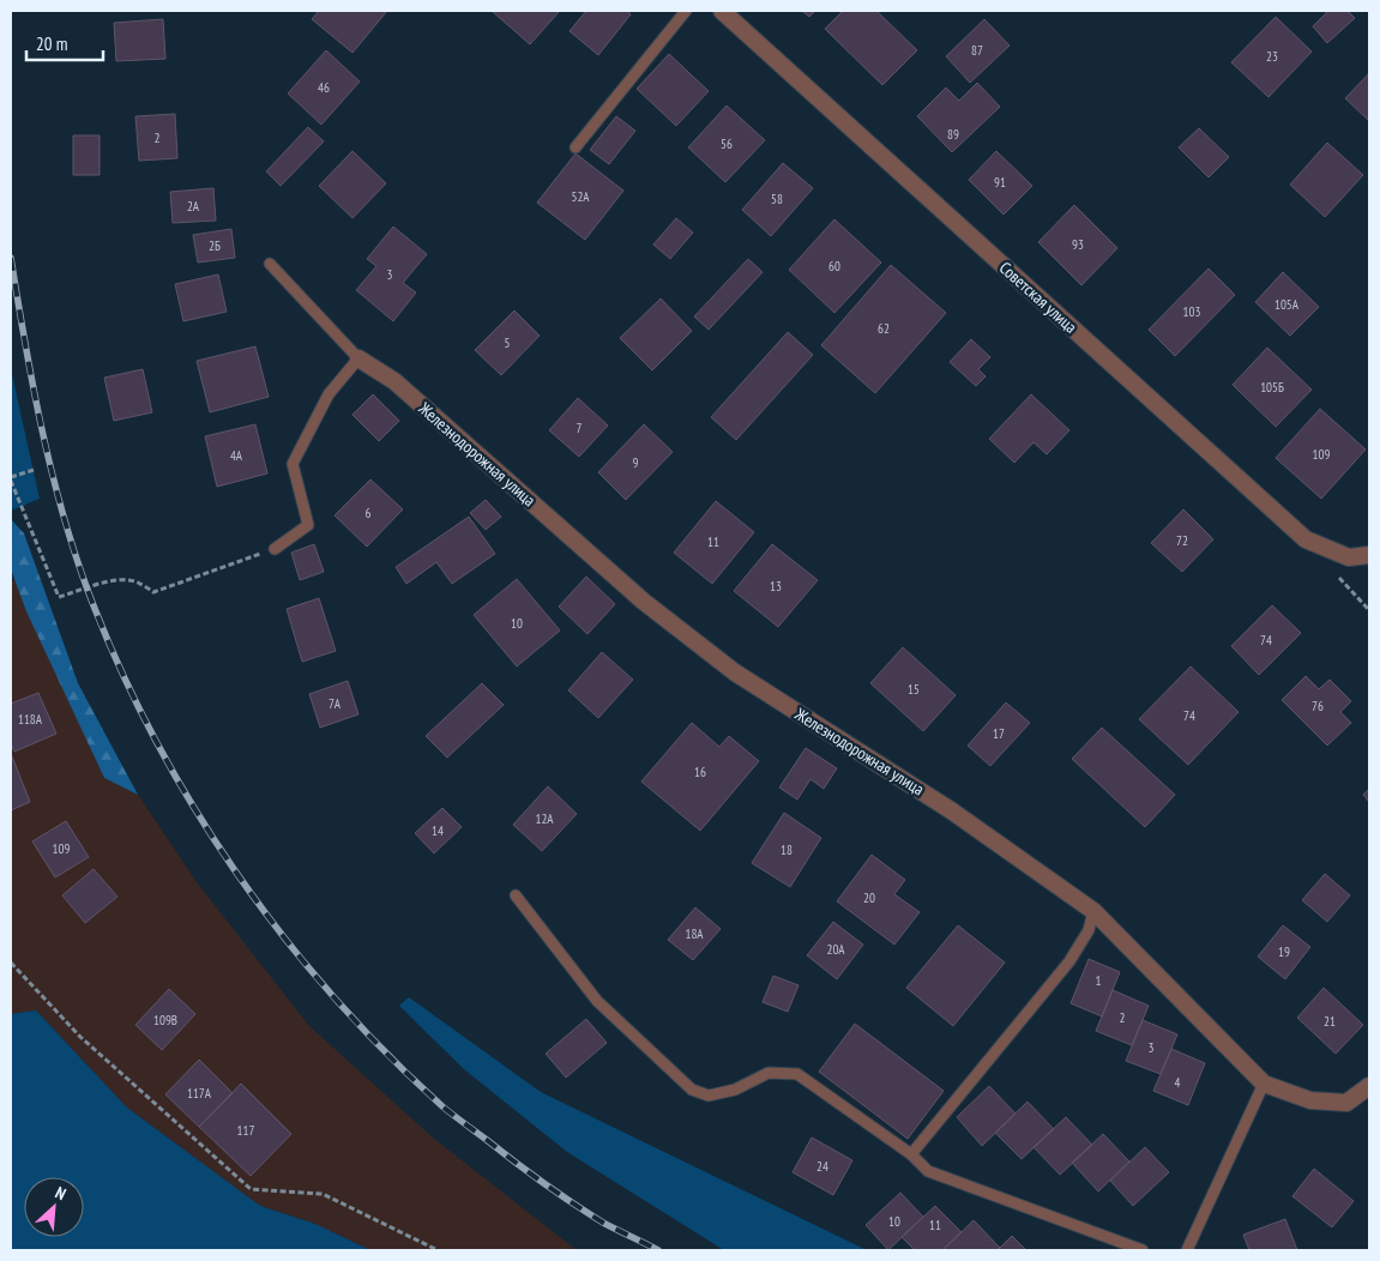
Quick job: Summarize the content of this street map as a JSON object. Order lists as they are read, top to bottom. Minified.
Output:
{"streets":{"street":["Советская улица","Железнодорожная улица"]},"house_numbers":["87","23","46","89","2","56","91","52А","58","2А","93","2Б","60","3","105А","103","62","5","105Б","7","109","4А","9","6","72","11","13","10","74","15","7А","76","74","118А","17","16","12А","14","109","18","20","18А","20А","19","1","2","109В","21","3","4","117А","117","24","10","11"],"scale_bar":"20 m","north":"top right"}
